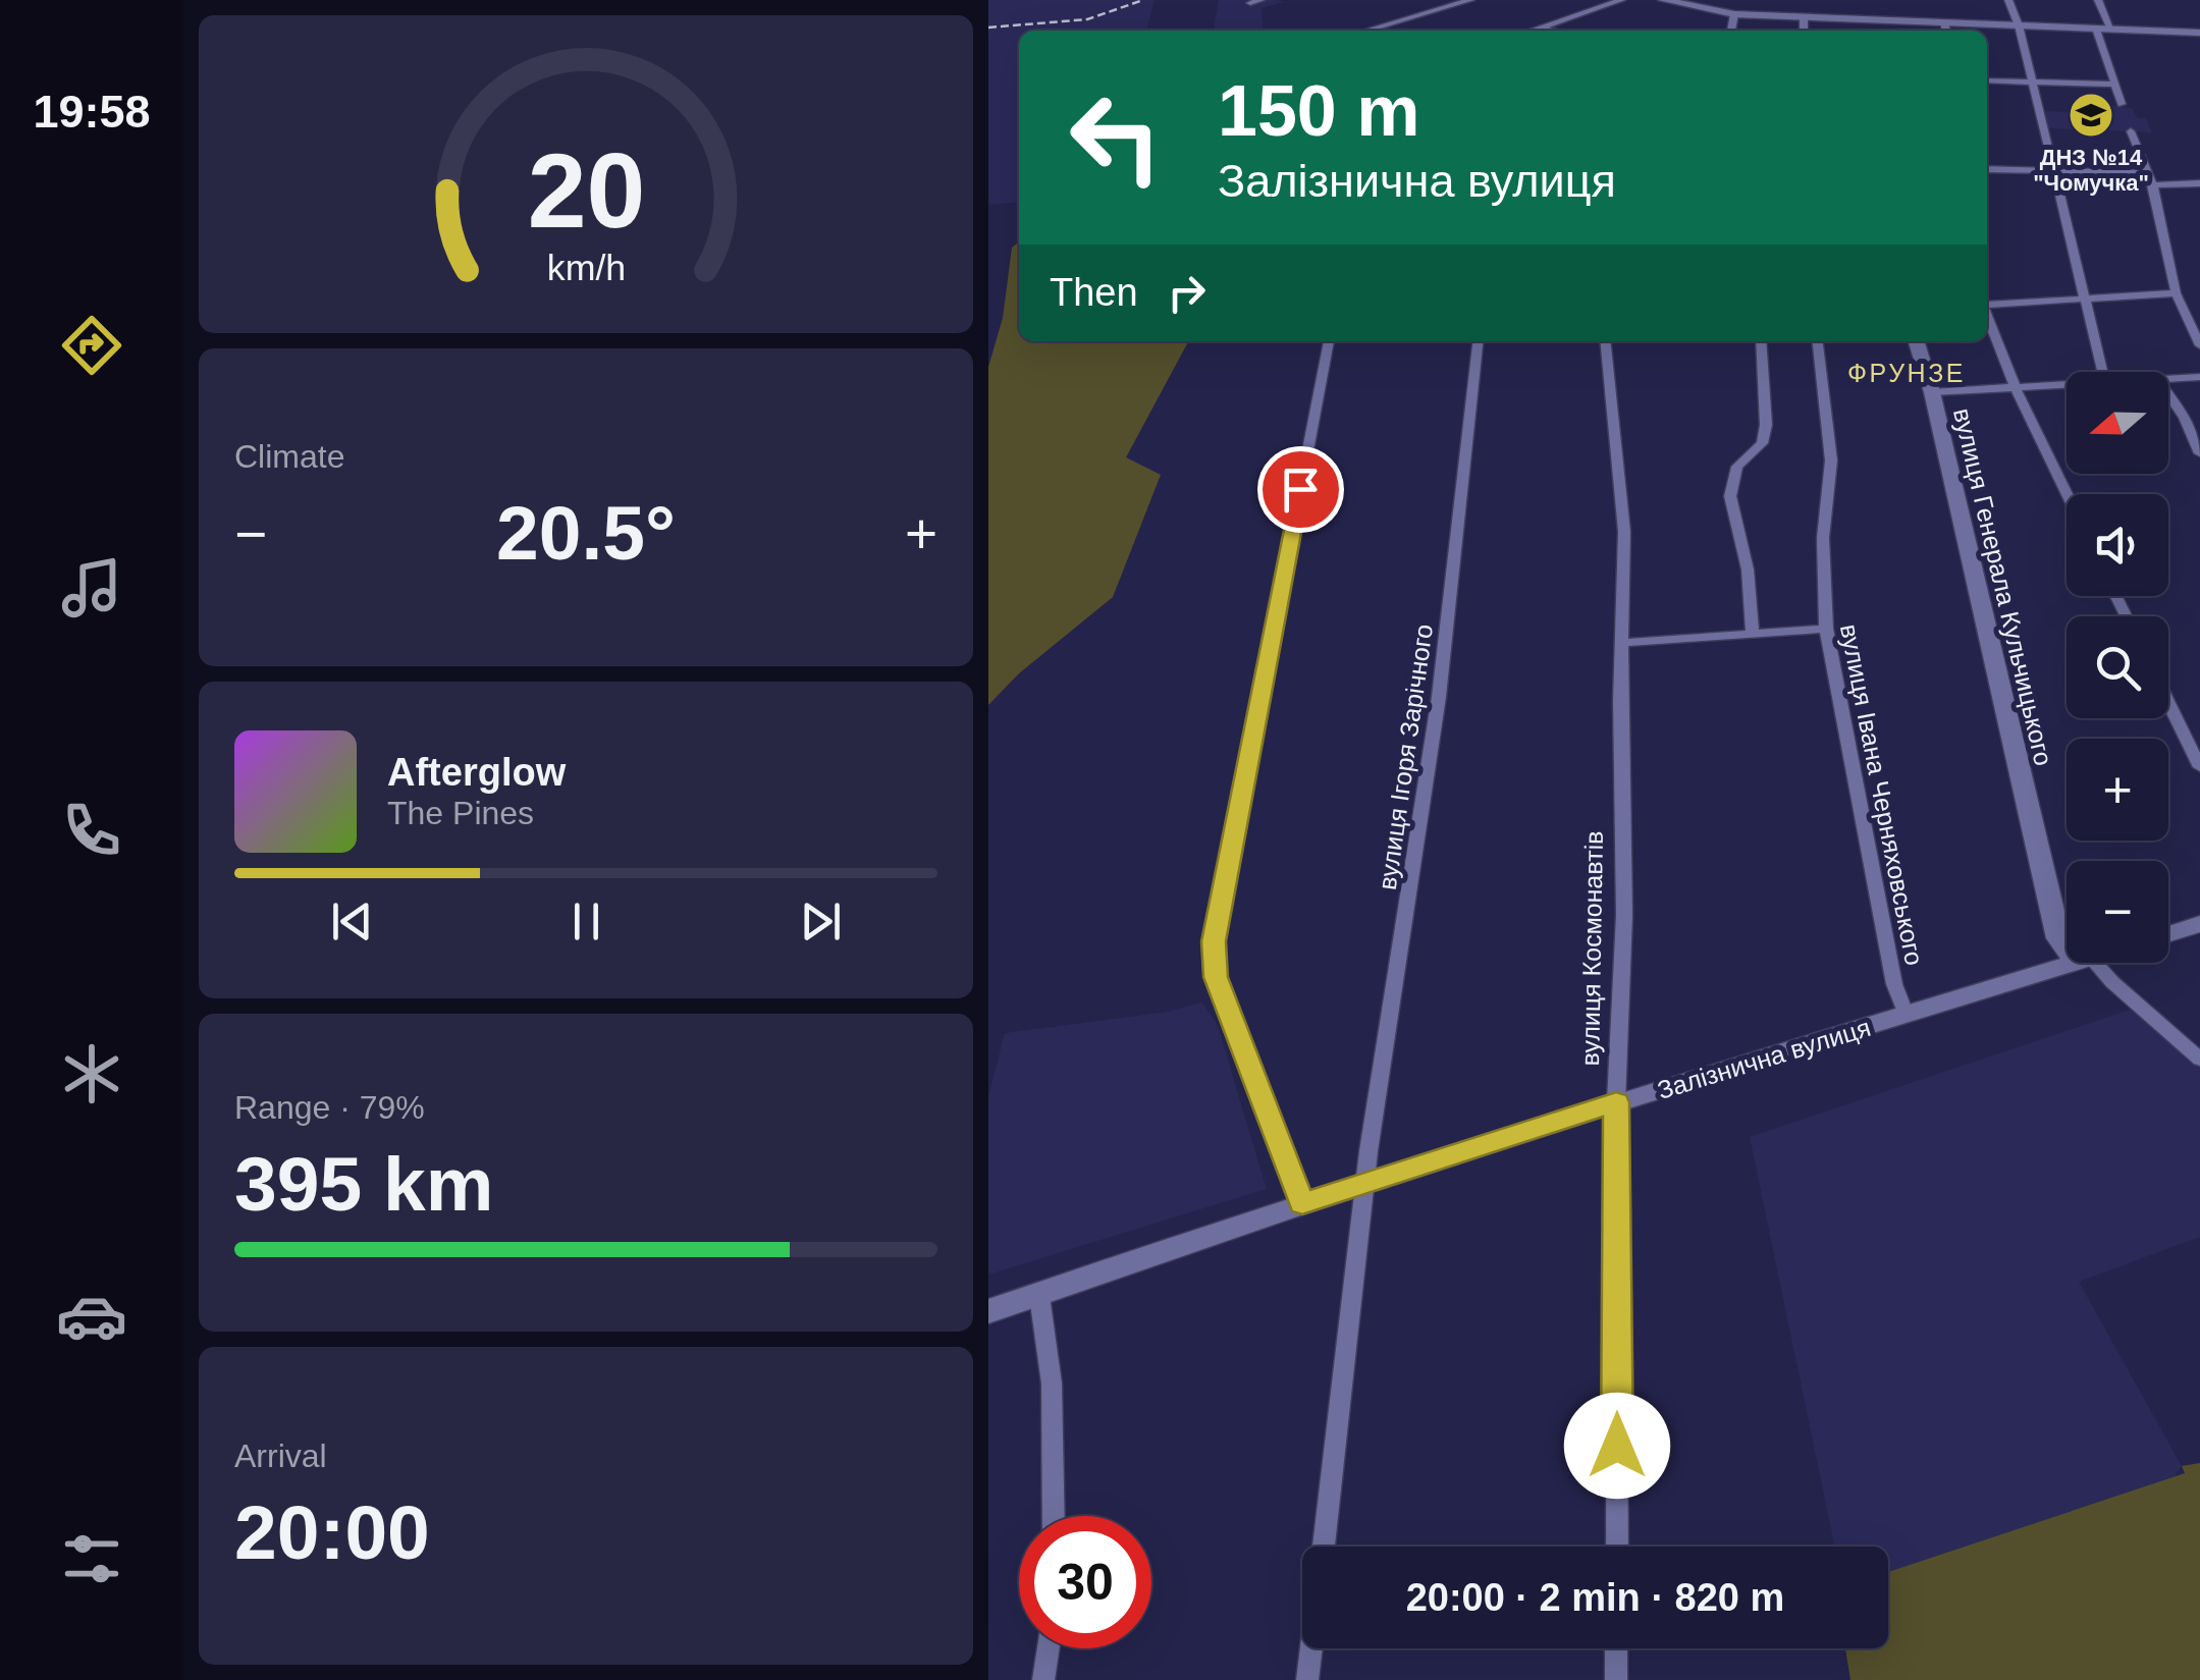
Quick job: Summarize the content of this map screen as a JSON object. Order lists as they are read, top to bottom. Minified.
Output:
{"streets":{"street":["вулиця Генерала Кульчицького","вулиця Ігоря Зарічного","вулиця Івана Черняховського","вулиця Космонавтів","Залізнична вулиця"]},"crossings":[["вулиця Ігоря Зарічного","Залізнична вулиця"],["вулиця Івана Черняховського","Залізнична вулиця"],["вулиця Космонавтів","Залізнична вулиця"]],"districts":["ФРУНЗЕ"],"places":{"school or university":["ДНЗ №14 \"Чомучка\""]},"north":"left","page":{"tabs":"19:58","turn":["150 m","Залізнична вулиця"],"then":"Then","tile":["Climate",["Range · 79%","395 km"],["Arrival","20:00"]],"map_buttons":["+","−"],"heat":["−","20.5°","+"],"song":["Afterglow","The Pines"],"limit":"30","trip":"20:00 · 2 min · 820 m","gauge":["20","km/h"]}}
